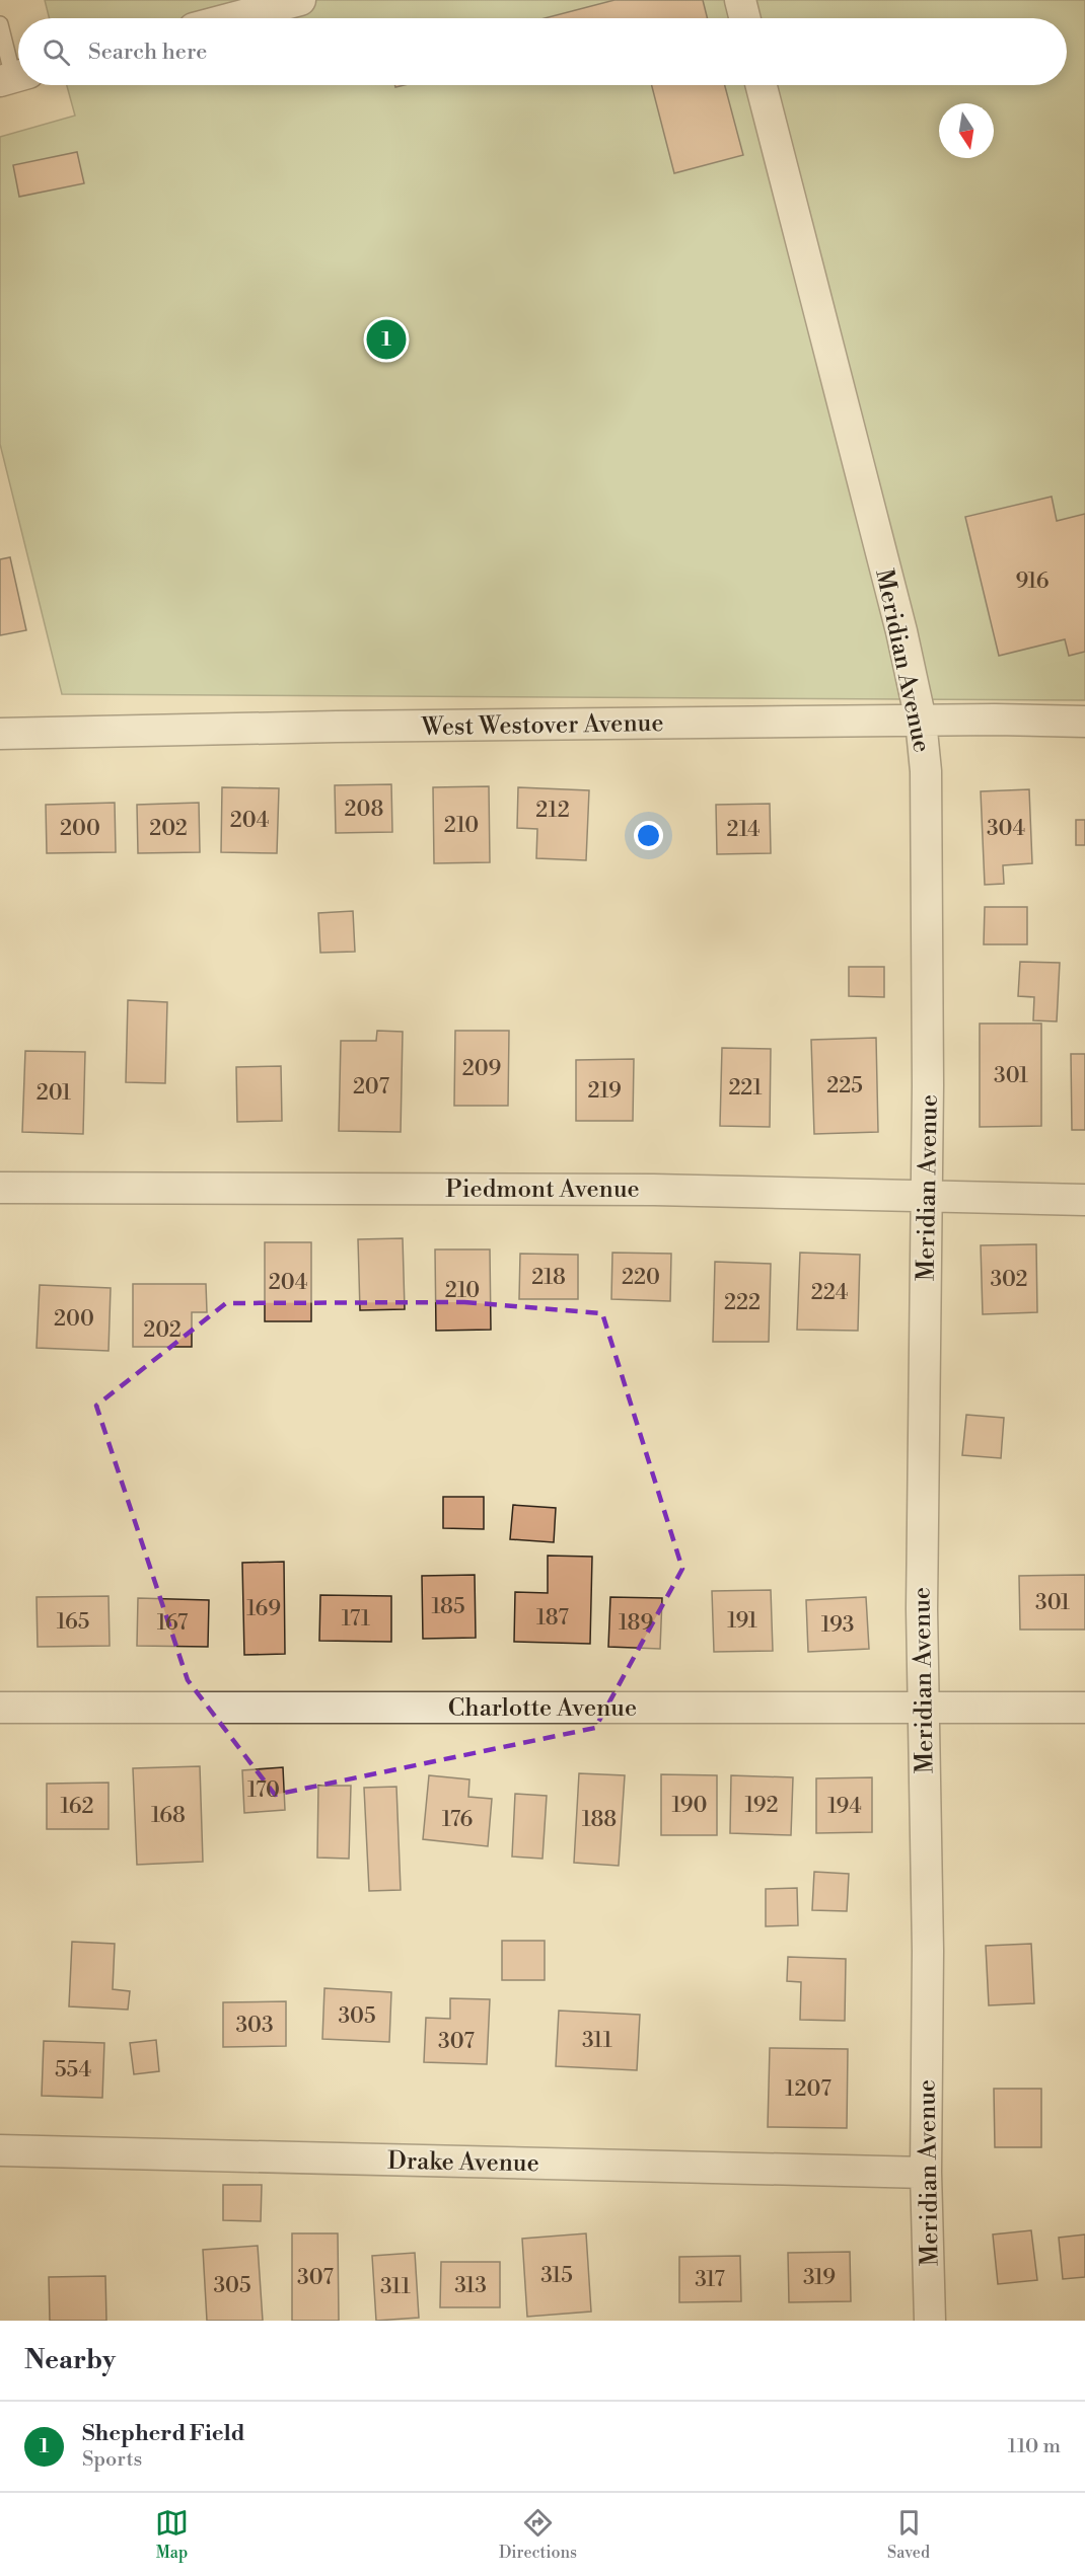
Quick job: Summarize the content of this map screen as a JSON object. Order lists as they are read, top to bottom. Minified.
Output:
{"streets":{"street":["Meridian Avenue","West Westover Avenue","Piedmont Avenue","Charlotte Avenue","Drake Avenue"]},"crossings":[["Meridian Avenue","West Westover Avenue"],["Meridian Avenue","Piedmont Avenue"],["Meridian Avenue","Charlotte Avenue"],["Meridian Avenue","Drake Avenue"]],"house_numbers":["916","208","212","204","210","200","202","304","214","209","301","225","207","221","219","201","218","220","302","204","210","224","222","200","202","301","185","169","187","171","191","165","167","189","193","170","190","192","162","194","168","176","188","305","303","311","307","554","1207","315","307","319","317","305","313","311"],"north":"bottom","page":{"search":"Search here","pins":"1","heading":"Nearby","list":[{"mark":"1","name":"Shepherd Field","note":"Sports","value":"110 m"}],"nav":["Map","Directions","Saved"]}}
